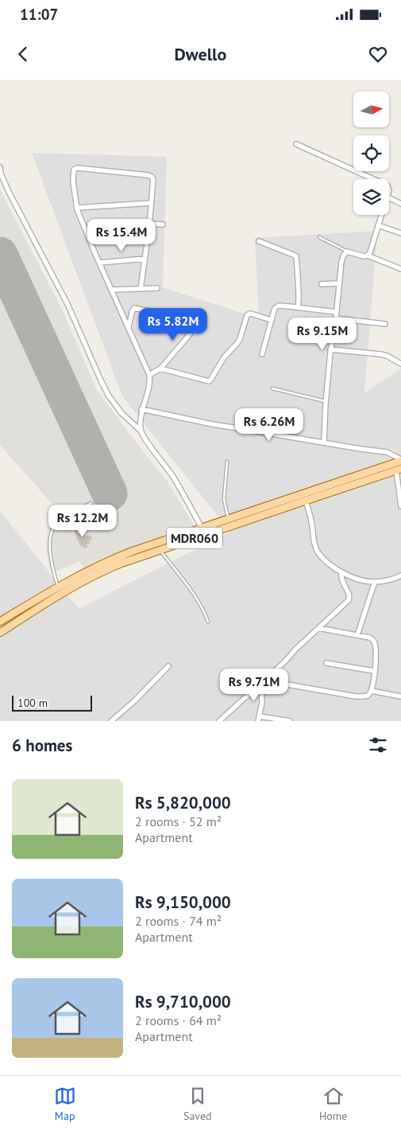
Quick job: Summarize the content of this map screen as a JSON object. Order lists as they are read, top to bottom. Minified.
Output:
{"streets":{"main road":["MDR060"]},"scale_bar":"100 m","north":"right","page":{"status":"11:07","header":"Dwello","price":["Rs 15.4M","Rs 5.82M","Rs 9.15M","Rs 6.26M","Rs 12.2M","Rs 9.71M"],"scale":"100 m","heading":"6 homes","list":[{"name":"Rs 5,820,000","note":"2 rooms · 52 m² · Apartment"},{"name":"Rs 9,150,000","note":"2 rooms · 74 m² · Apartment"},{"name":"Rs 9,710,000","note":"2 rooms · 64 m² · Apartment"}],"tabs":["Map","Saved","Home"]}}
